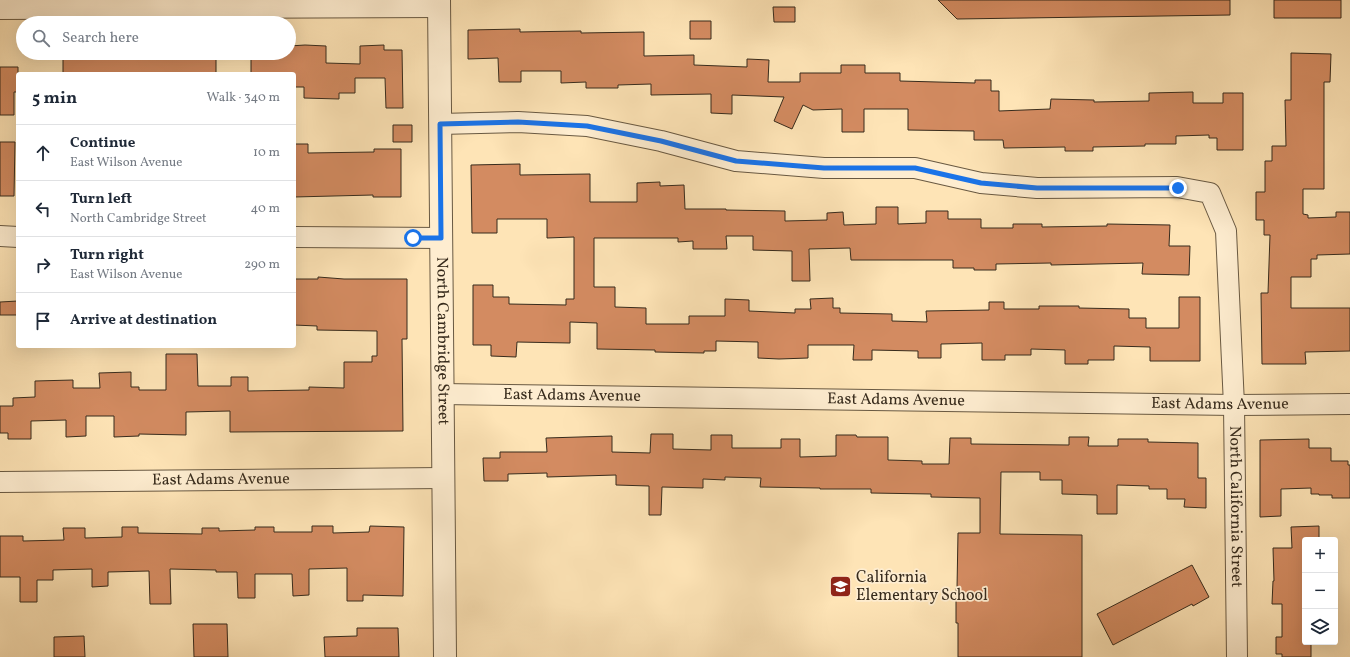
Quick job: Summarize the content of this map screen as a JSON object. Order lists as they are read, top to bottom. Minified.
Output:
{"streets":{"street":["North Cambridge Street","East Adams Avenue","North California Street"]},"crossings":[["North Cambridge Street","East Adams Avenue"],["North Cambridge Street","North California Street"],["East Adams Avenue","North California Street"]],"places":{"school or university":["California Elementary School"]},"page":{"search":"Search here","heading":["5 min","Walk · 340 m"],"list":[["Continue","East Wilson Avenue","10 m"],["Turn left","North Cambridge Street","40 m"],["Turn right","East Wilson Avenue","290 m"],"Arrive at destination"],"map_buttons":["+","−"]}}
